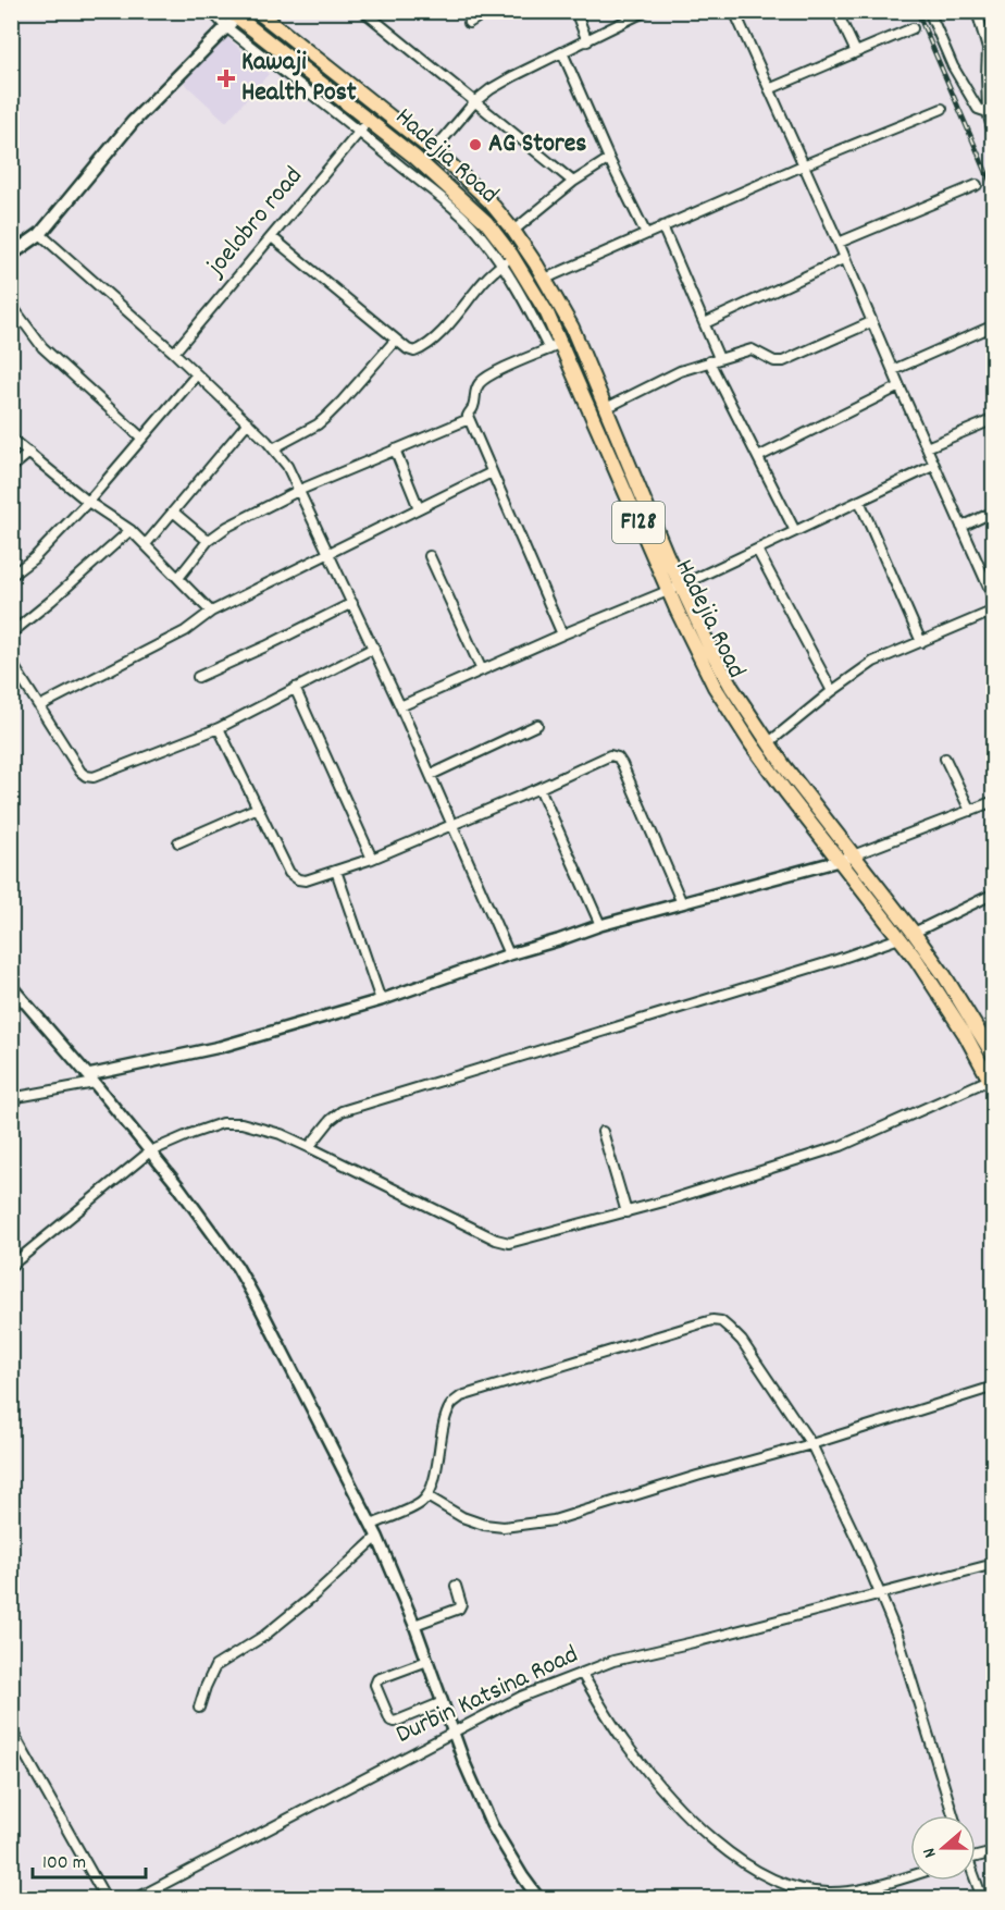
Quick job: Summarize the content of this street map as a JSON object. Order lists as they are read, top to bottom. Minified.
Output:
{"streets":{"main road":["Hadejia Road","F128"],"street":["joelobro road","Durbin Katsina Road"]},"crossings":[["Hadejia Road","joelobro road"]],"places":{"health":["Kawaji Health Post"],"other":["AG Stores"]},"scale_bar":"100 m","north":"left"}
